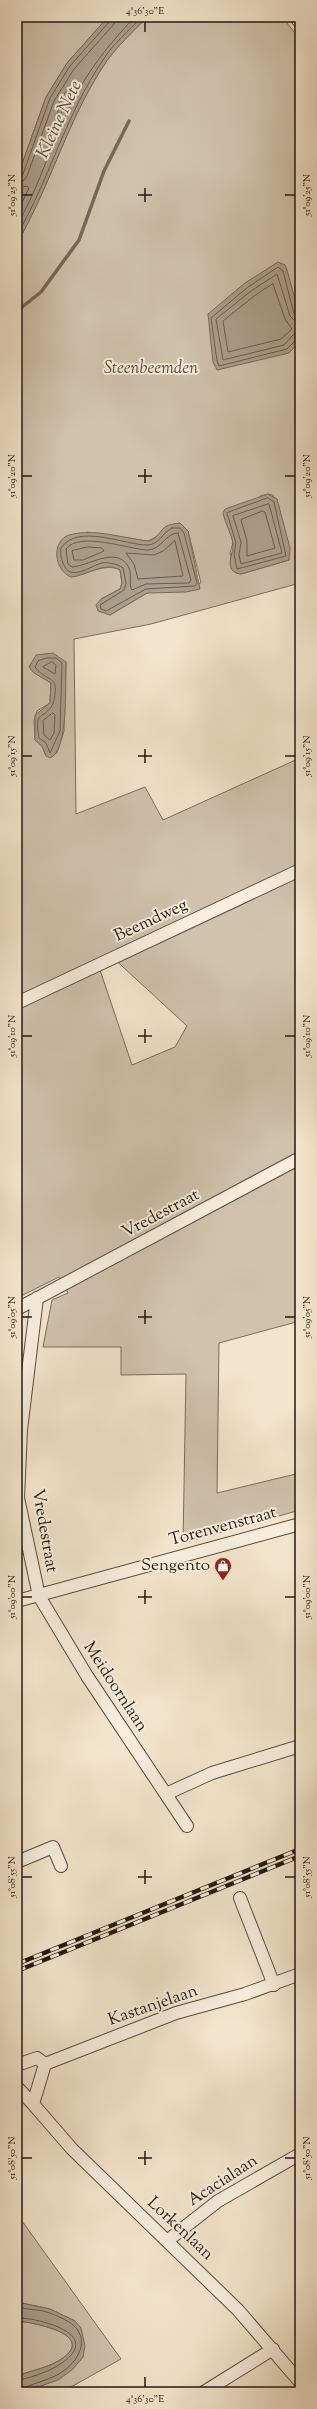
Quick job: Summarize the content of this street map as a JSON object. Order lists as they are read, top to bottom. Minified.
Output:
{"streets":{"street":["Beemdweg","Vredestraat","Torenvenstraat","Meidoornlaan","Kastanjelaan","Acacialaan","Lorkenlaan"]},"crossings":[["Vredestraat","Torenvenstraat"],["Vredestraat","Meidoornlaan"],["Torenvenstraat","Meidoornlaan"],["Acacialaan","Lorkenlaan"]],"water":["Kleine Nete"],"parks":["Steenbeemden"],"places":{"shop":["Sengento"]},"coordinates":["4°36'30\"E","51°09'25\"N","51°09'20\"N","51°09'15\"N","51°09'10\"N","51°09'05\"N","51°09'00\"N","51°08'55\"N","51°08'50\"N"]}
